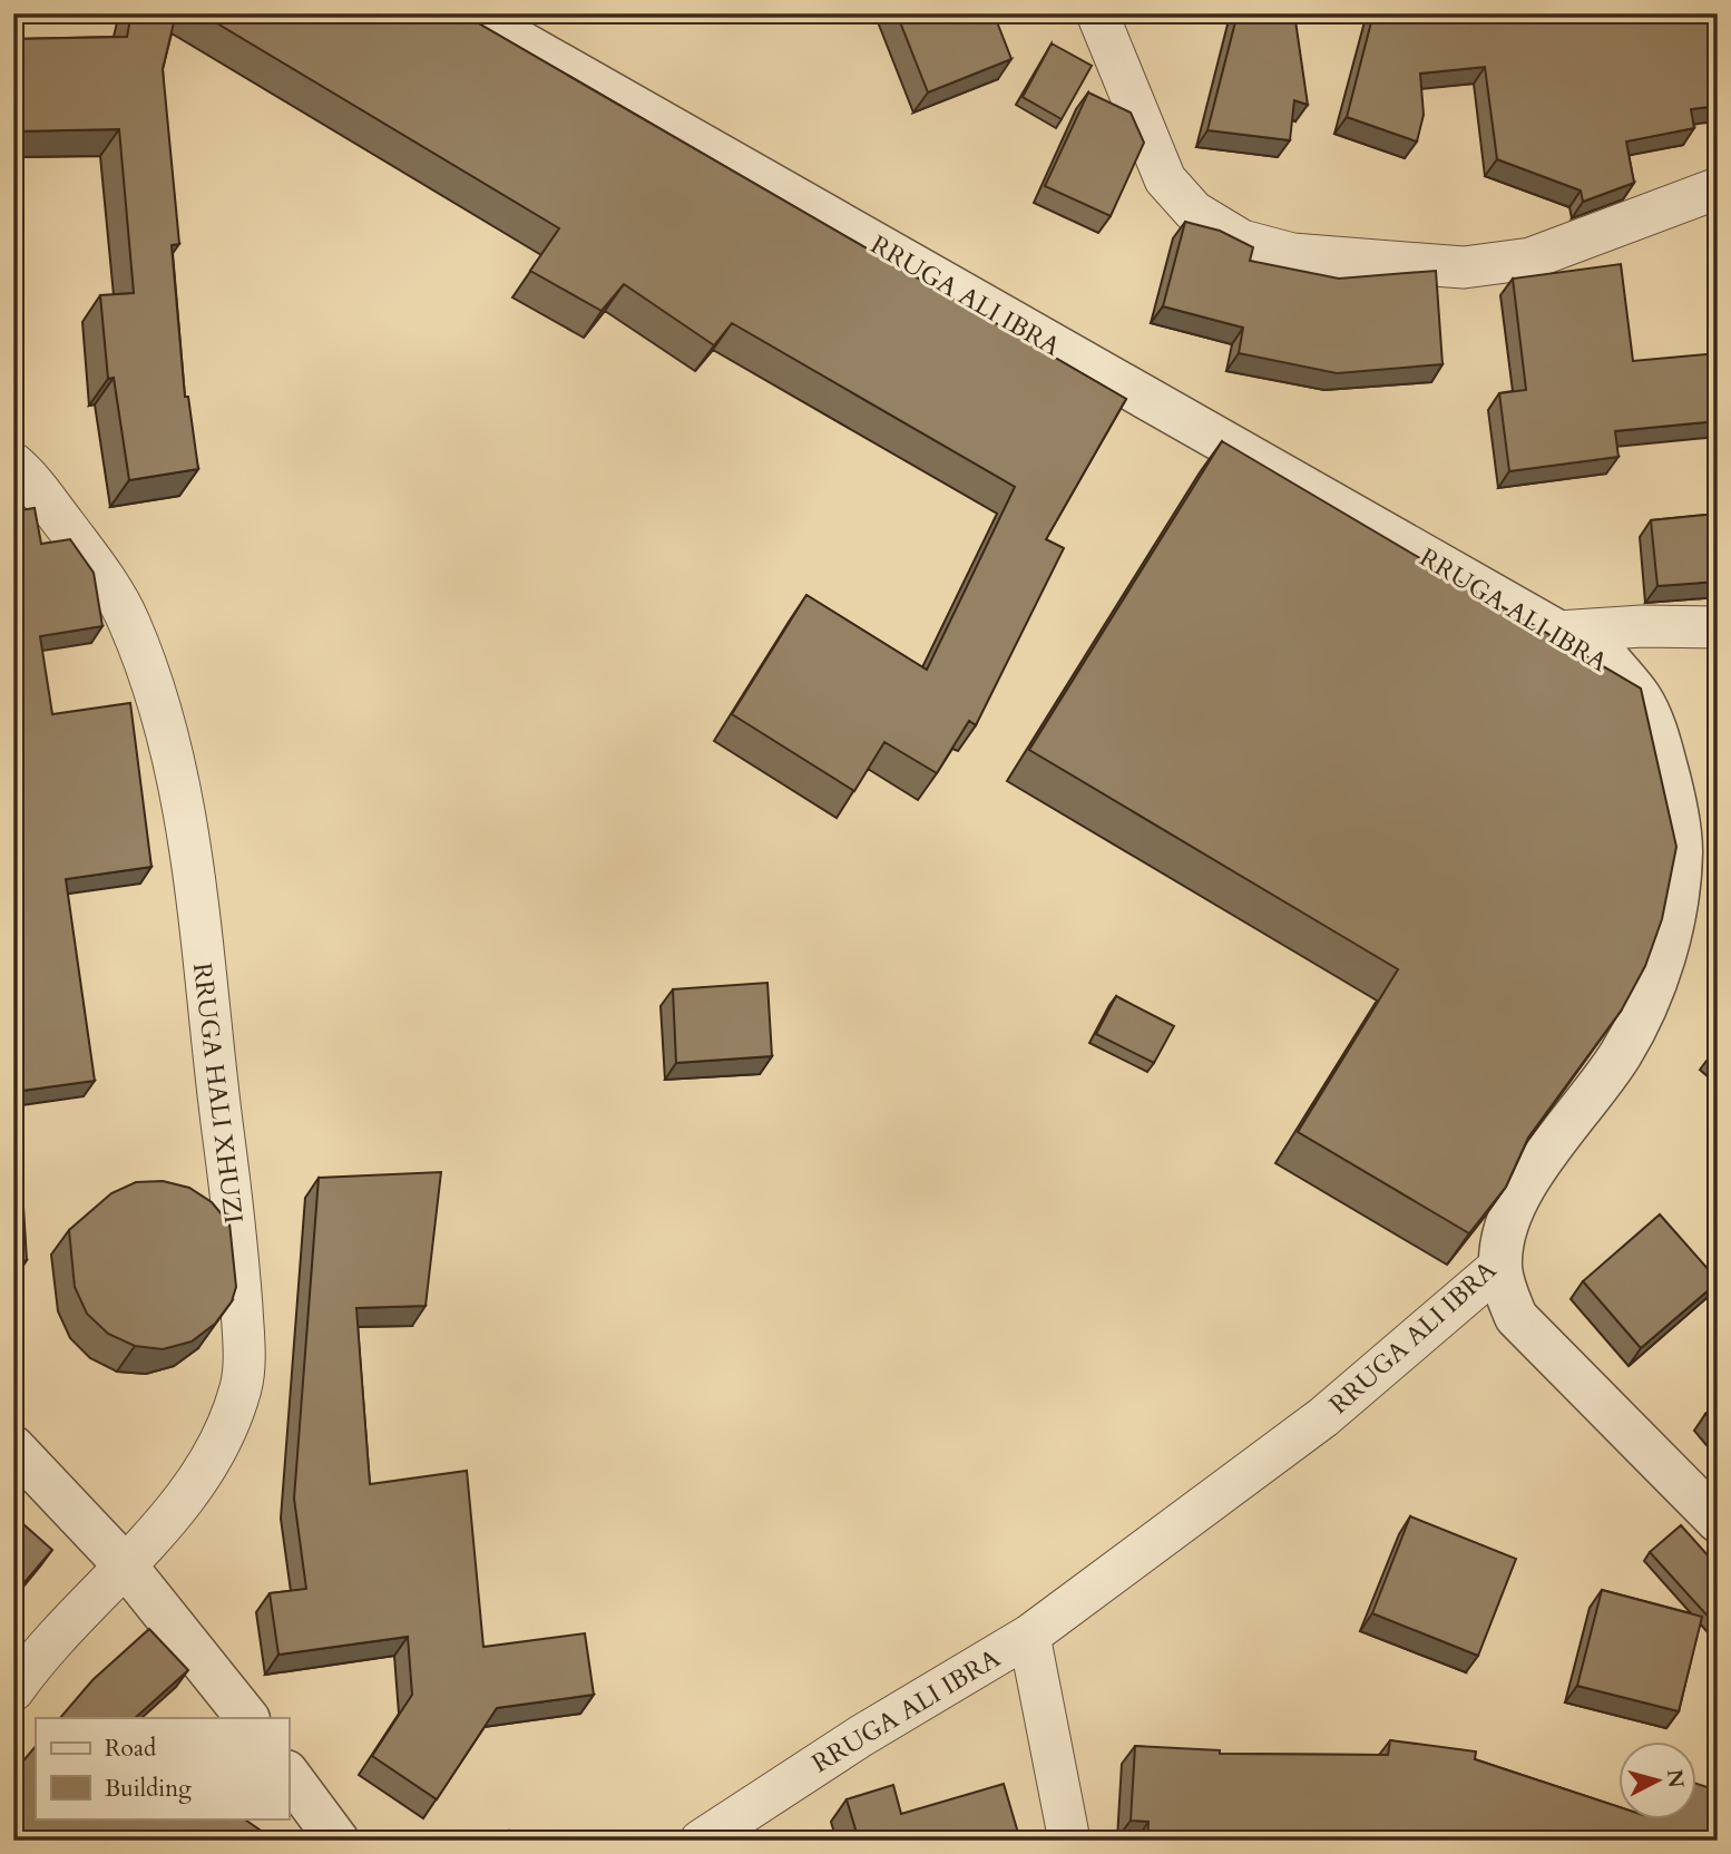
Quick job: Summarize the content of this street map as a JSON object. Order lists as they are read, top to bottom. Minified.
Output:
{"streets":{"street":["RRUGA ALI IBRA","RRUGA HALI XHUZI"]},"legend":["Road","Building"],"north":"right"}
